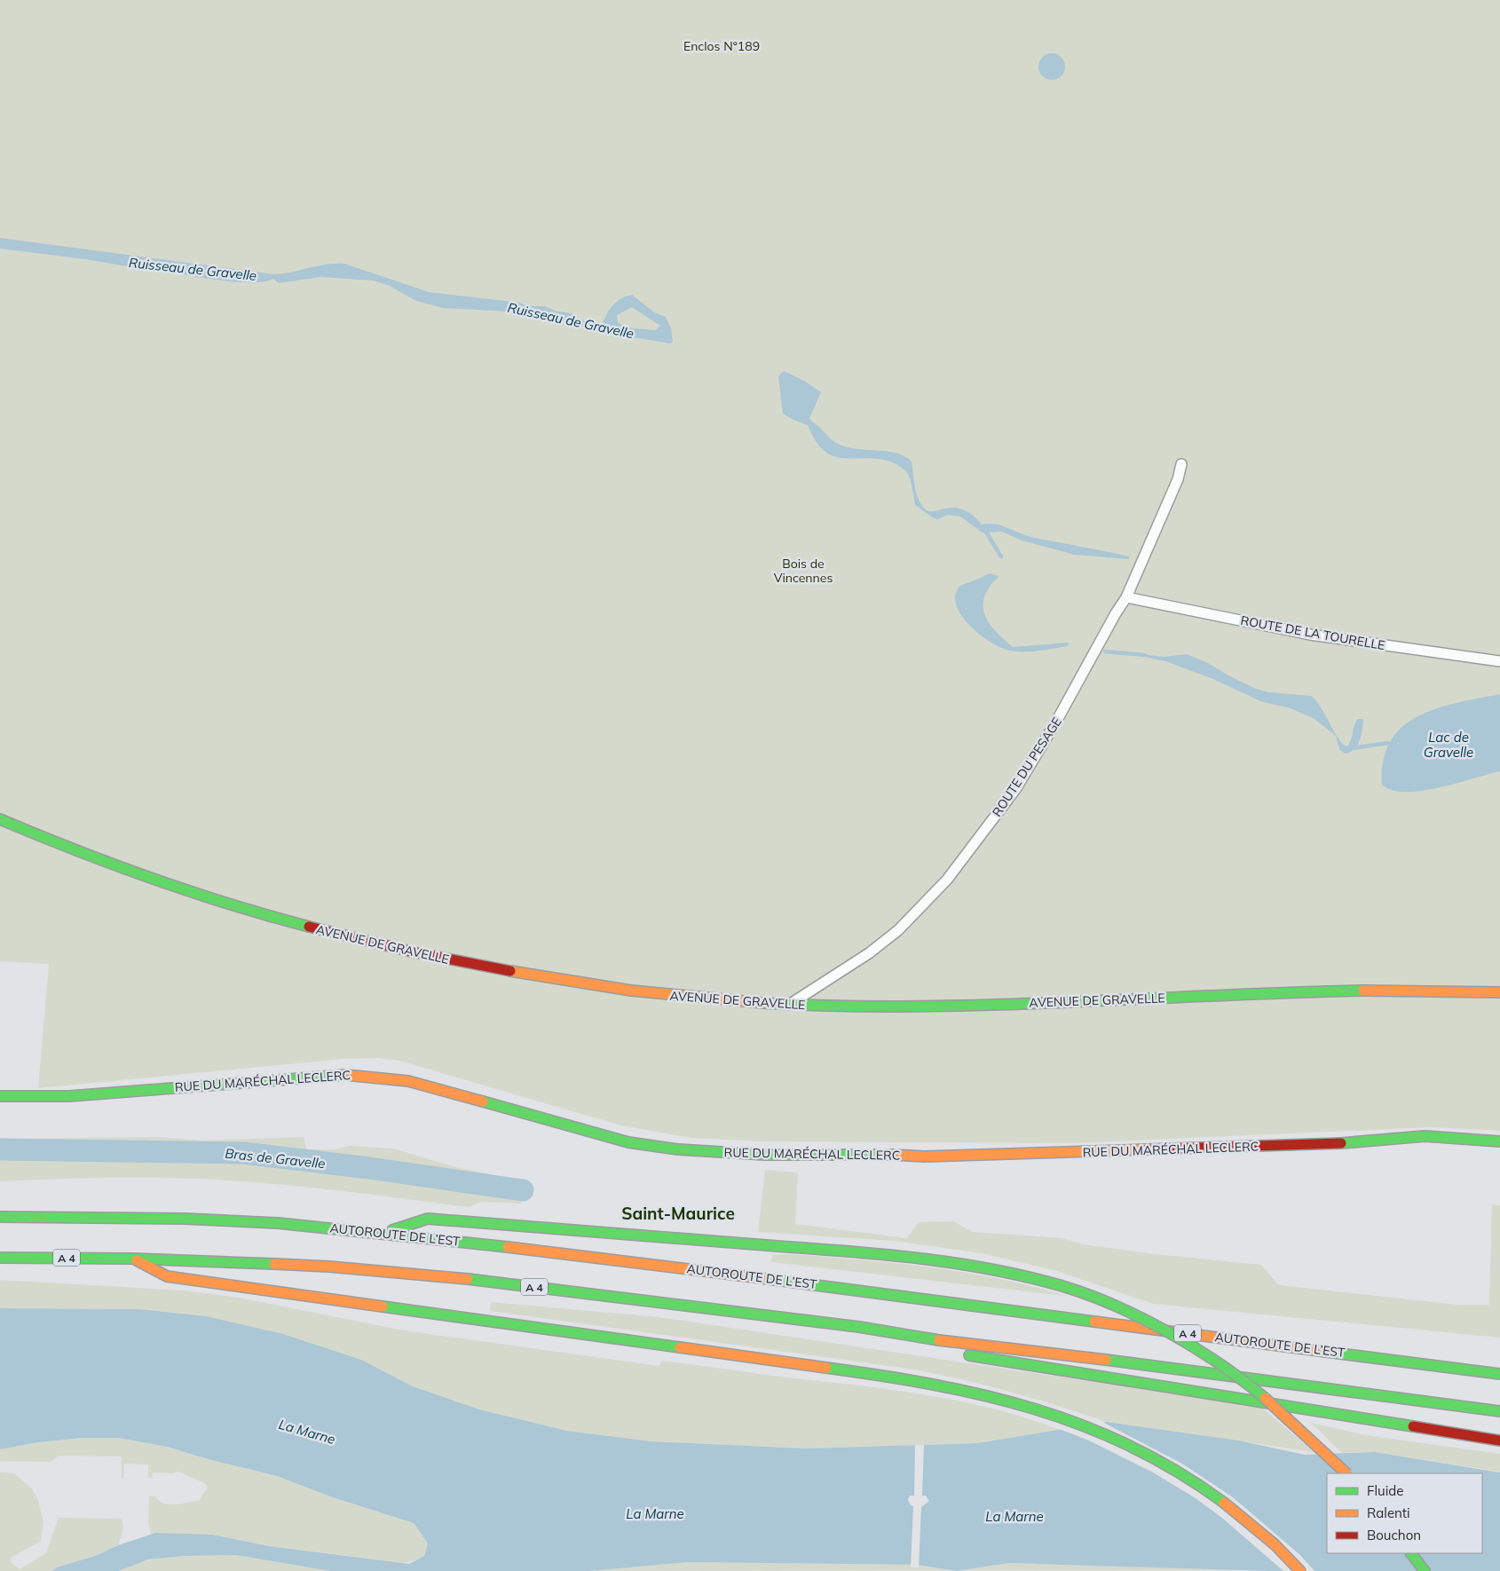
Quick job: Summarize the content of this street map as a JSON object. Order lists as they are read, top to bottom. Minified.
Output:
{"streets":{"main road":["AVENUE DE GRAVELLE","RUE DU MARÉCHAL LECLERC","AUTOROUTE DE L’EST","A 4"],"street":["ROUTE DE LA TOURELLE","ROUTE DU PESAGE"]},"crossings":[["ROUTE DE LA TOURELLE","ROUTE DU PESAGE"],["ROUTE DU PESAGE","AVENUE DE GRAVELLE"]],"districts":["Saint-Maurice"],"water":["Ruisseau de Gravelle","Lac de Gravelle","Bras de Gravelle","La Marne"],"parks":["Enclos N°189","Bois de Vincennes"],"legend":["Fluide","Ralenti","Bouchon"]}
